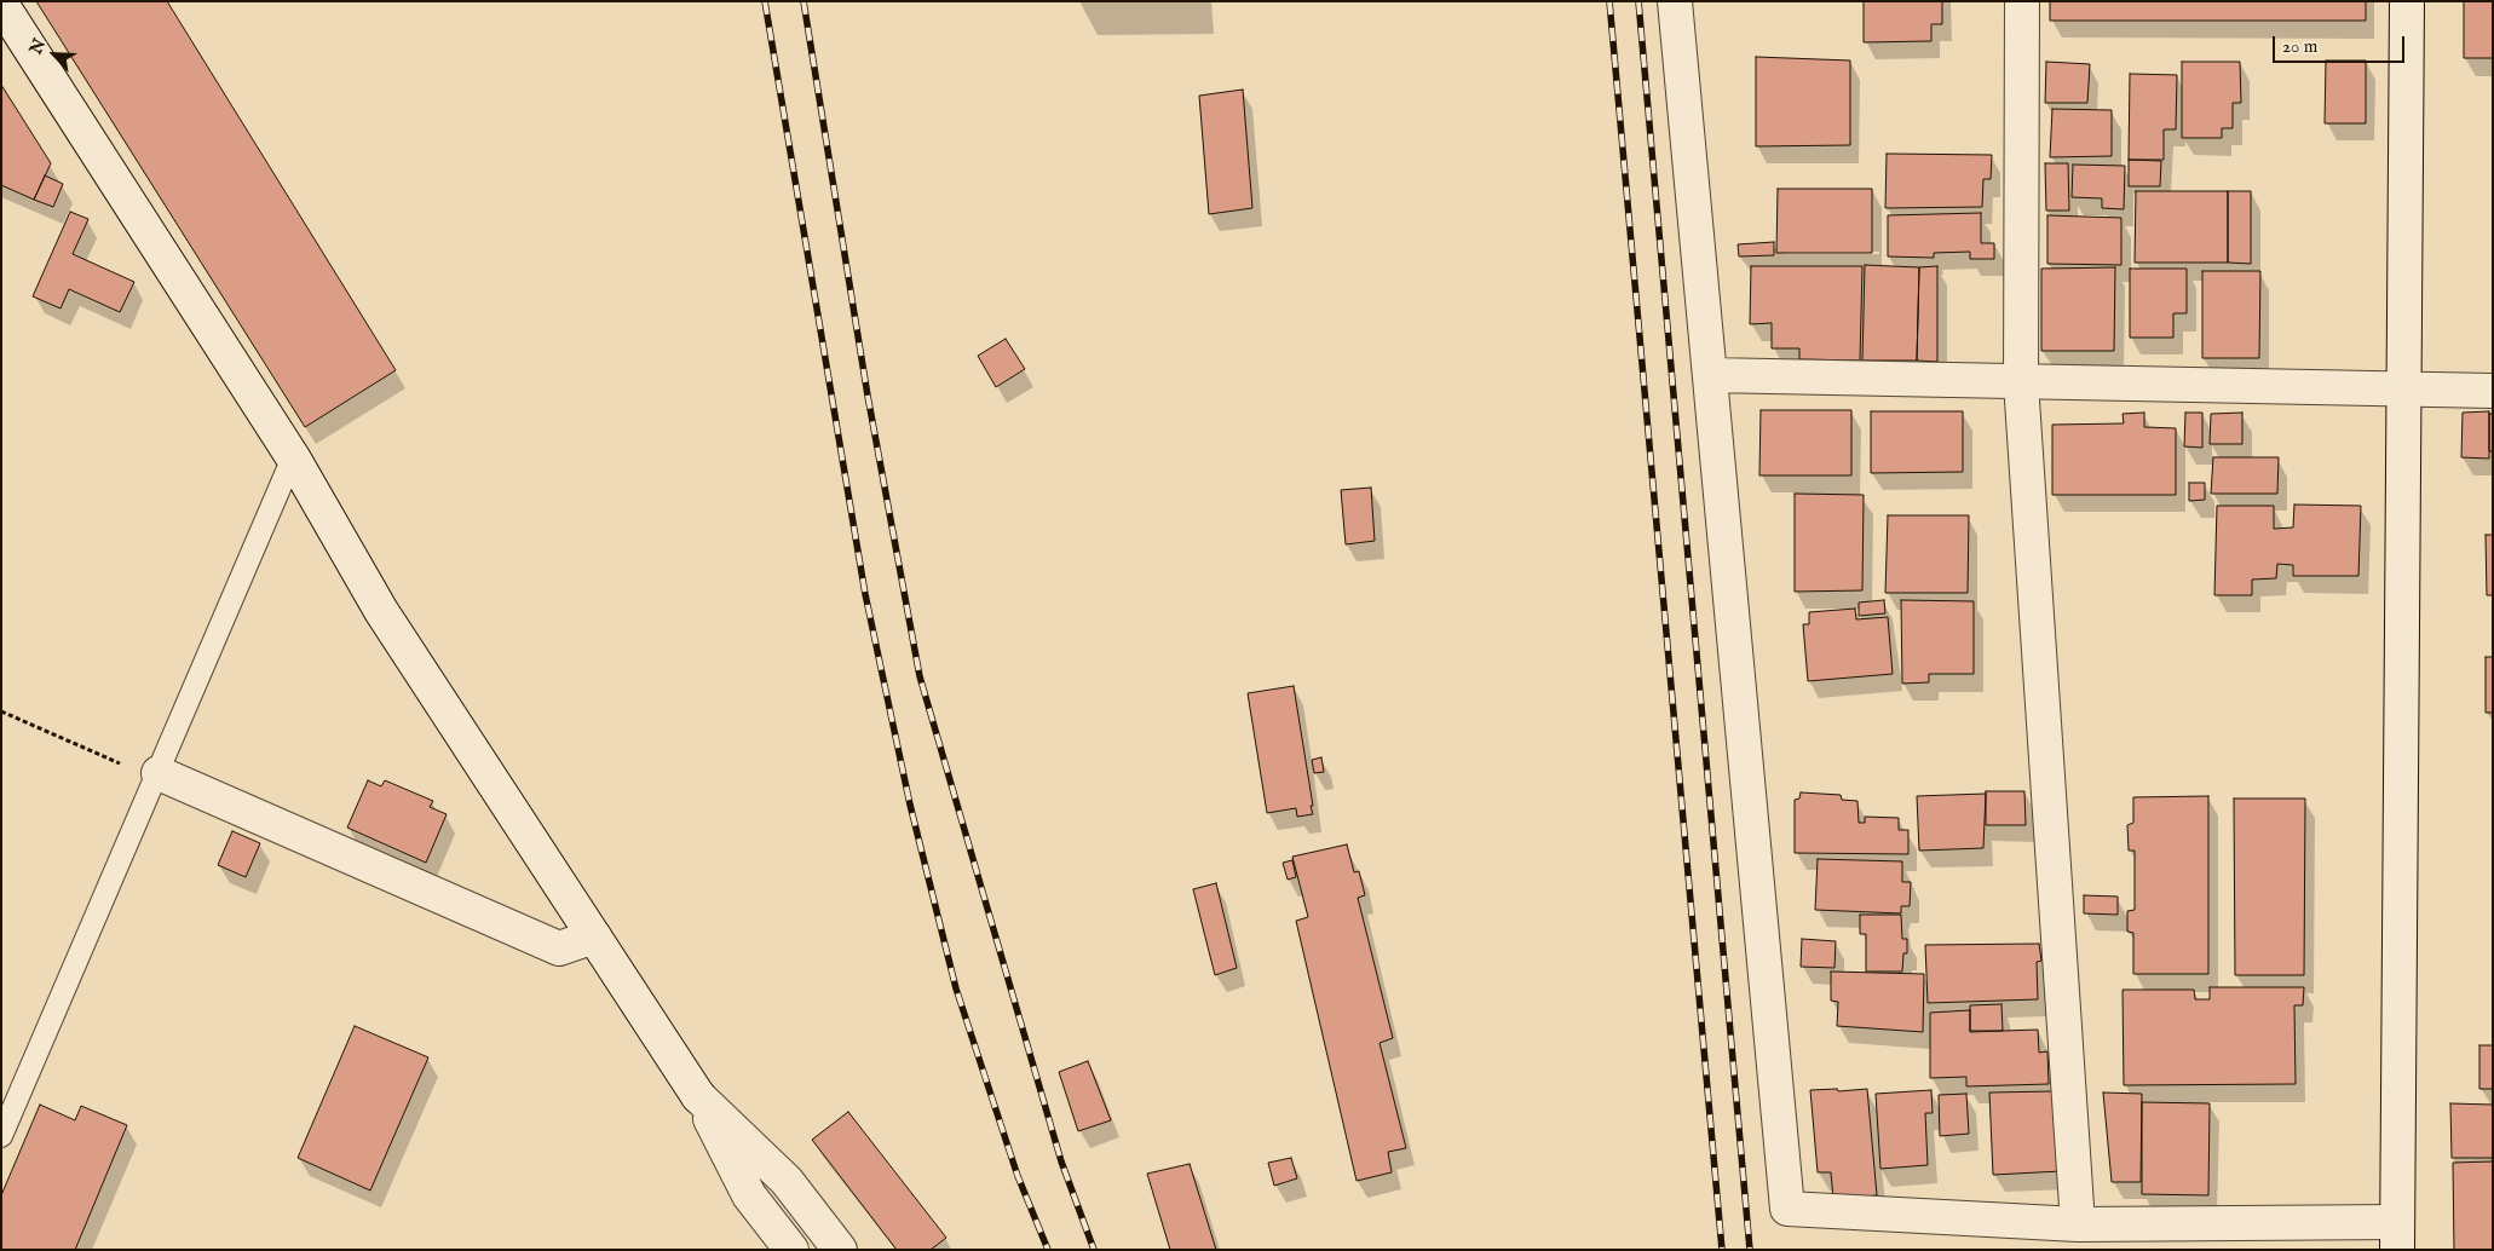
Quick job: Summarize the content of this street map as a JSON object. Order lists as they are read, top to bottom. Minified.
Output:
{"scale_bar":"20 m","north":"top left"}
